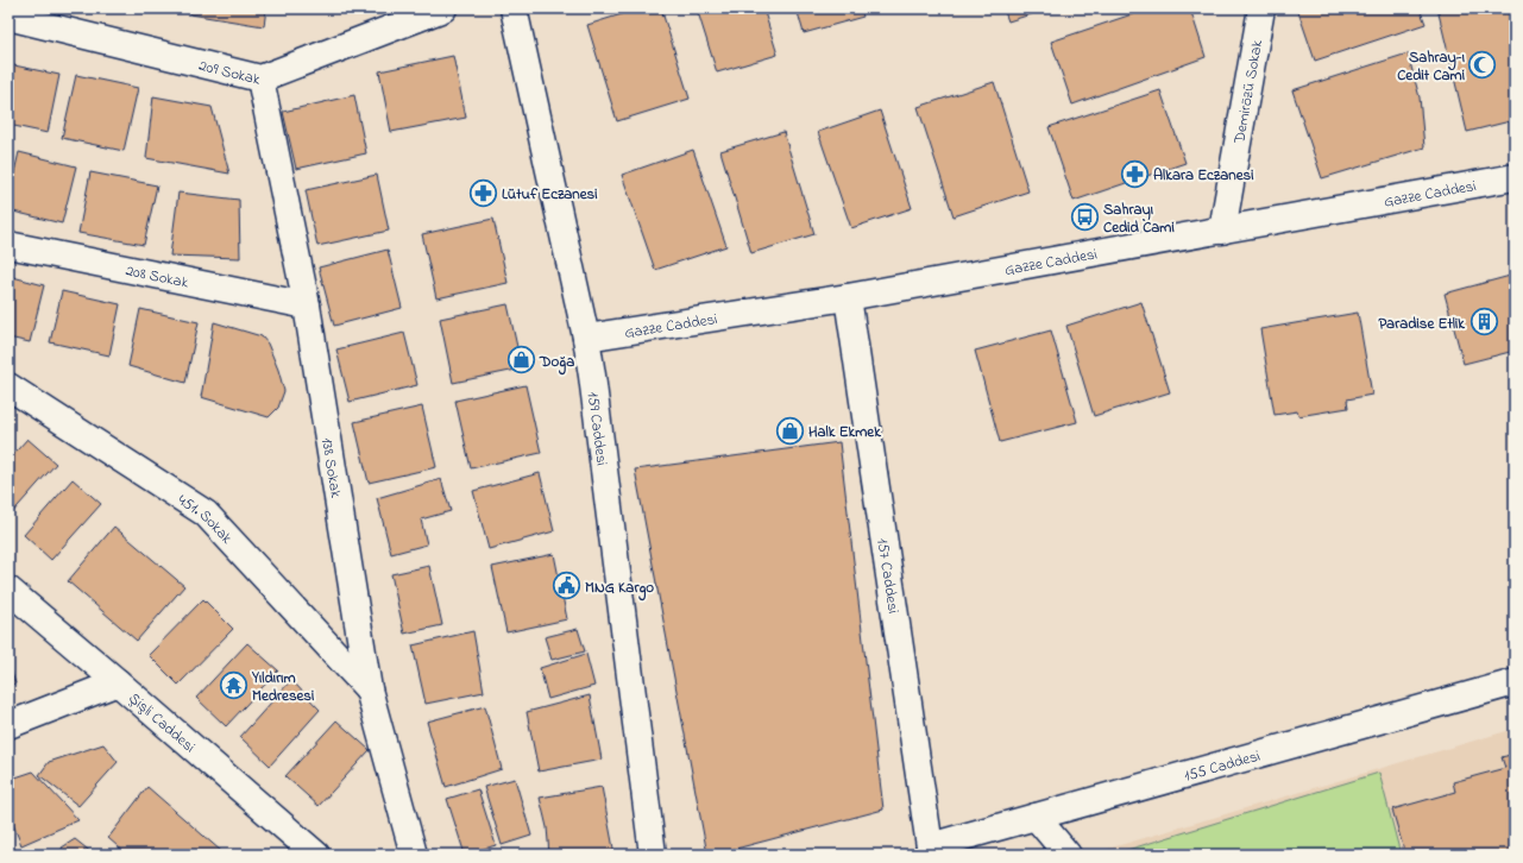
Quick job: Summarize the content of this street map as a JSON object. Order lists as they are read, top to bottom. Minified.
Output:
{"streets":{"street":["209 Sokak","Demirözü Sokak","Gazze Caddesi","208 Sokak","159 Caddesi","138 Sokak","451. Sokak","157 Caddesi","Şişli Caddesi","155 Caddesi"]},"crossings":[["209 Sokak","138 Sokak"],["Demirözü Sokak","Gazze Caddesi"],["Gazze Caddesi","159 Caddesi"],["Gazze Caddesi","157 Caddesi"],["208 Sokak","138 Sokak"],["138 Sokak","451. Sokak"],["157 Caddesi","155 Caddesi"]],"places":{"mosque":["Sahray-ı Cedit Cami"],"pharmacy":["Alkara Eczanesi","Lütuf Eczanesi"],"bus stop":["Sahrayı Cedid Cami"],"building":["Paradise Etlik"],"shop":["Doğa","Halk Ekmek"],"public building":["MNG Kargo"],"temple":["Yıldırım Medresesi"]}}
